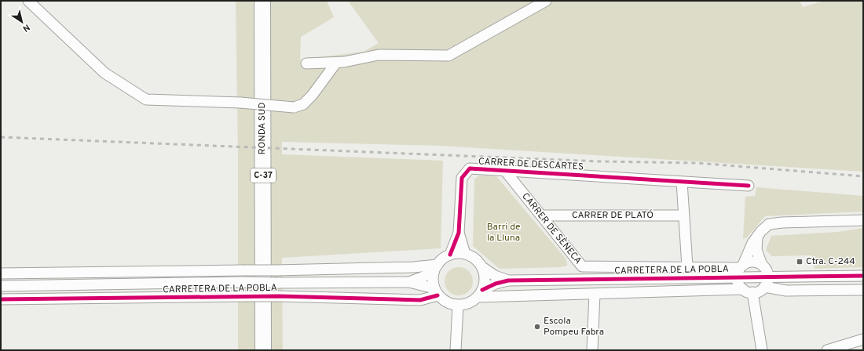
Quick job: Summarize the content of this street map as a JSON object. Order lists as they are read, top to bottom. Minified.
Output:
{"streets":{"highway":["RONDA SUD","C-37"],"street":["CARRER DE DESCARTES","CARRER DE PLATÓ","CARRER DE SÈNECA","CARRETERA DE LA POBLA"]},"crossings":[["CARRER DE DESCARTES","CARRER DE SÈNECA"],["CARRER DE DESCARTES","CARRETERA DE LA POBLA"],["CARRER DE PLATÓ","CARRER DE SÈNECA"],["CARRER DE SÈNECA","CARRETERA DE LA POBLA"]],"parks":["Barri de la Lluna"],"places":{"transit":["Ctra. C-244"],"other":["Escola Pompeu Fabra"]},"north":"bottom right"}
